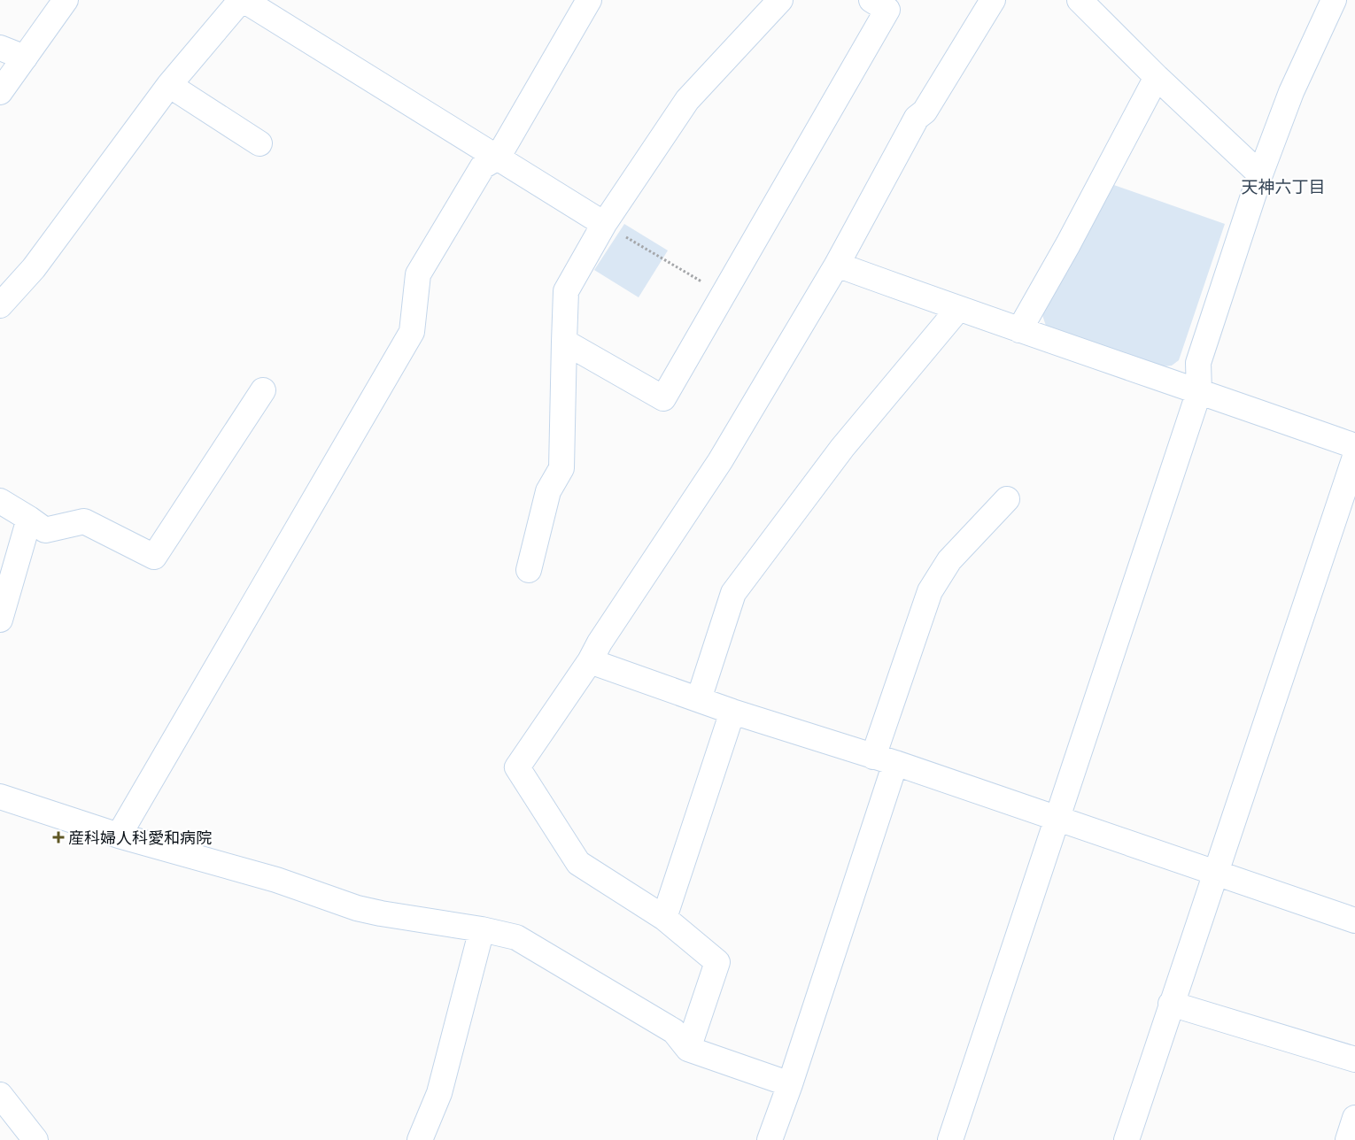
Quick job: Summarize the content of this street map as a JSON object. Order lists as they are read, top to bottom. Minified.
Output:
{"districts":["天神六丁目"],"places":{"health":["産科婦人科愛和病院"]}}
